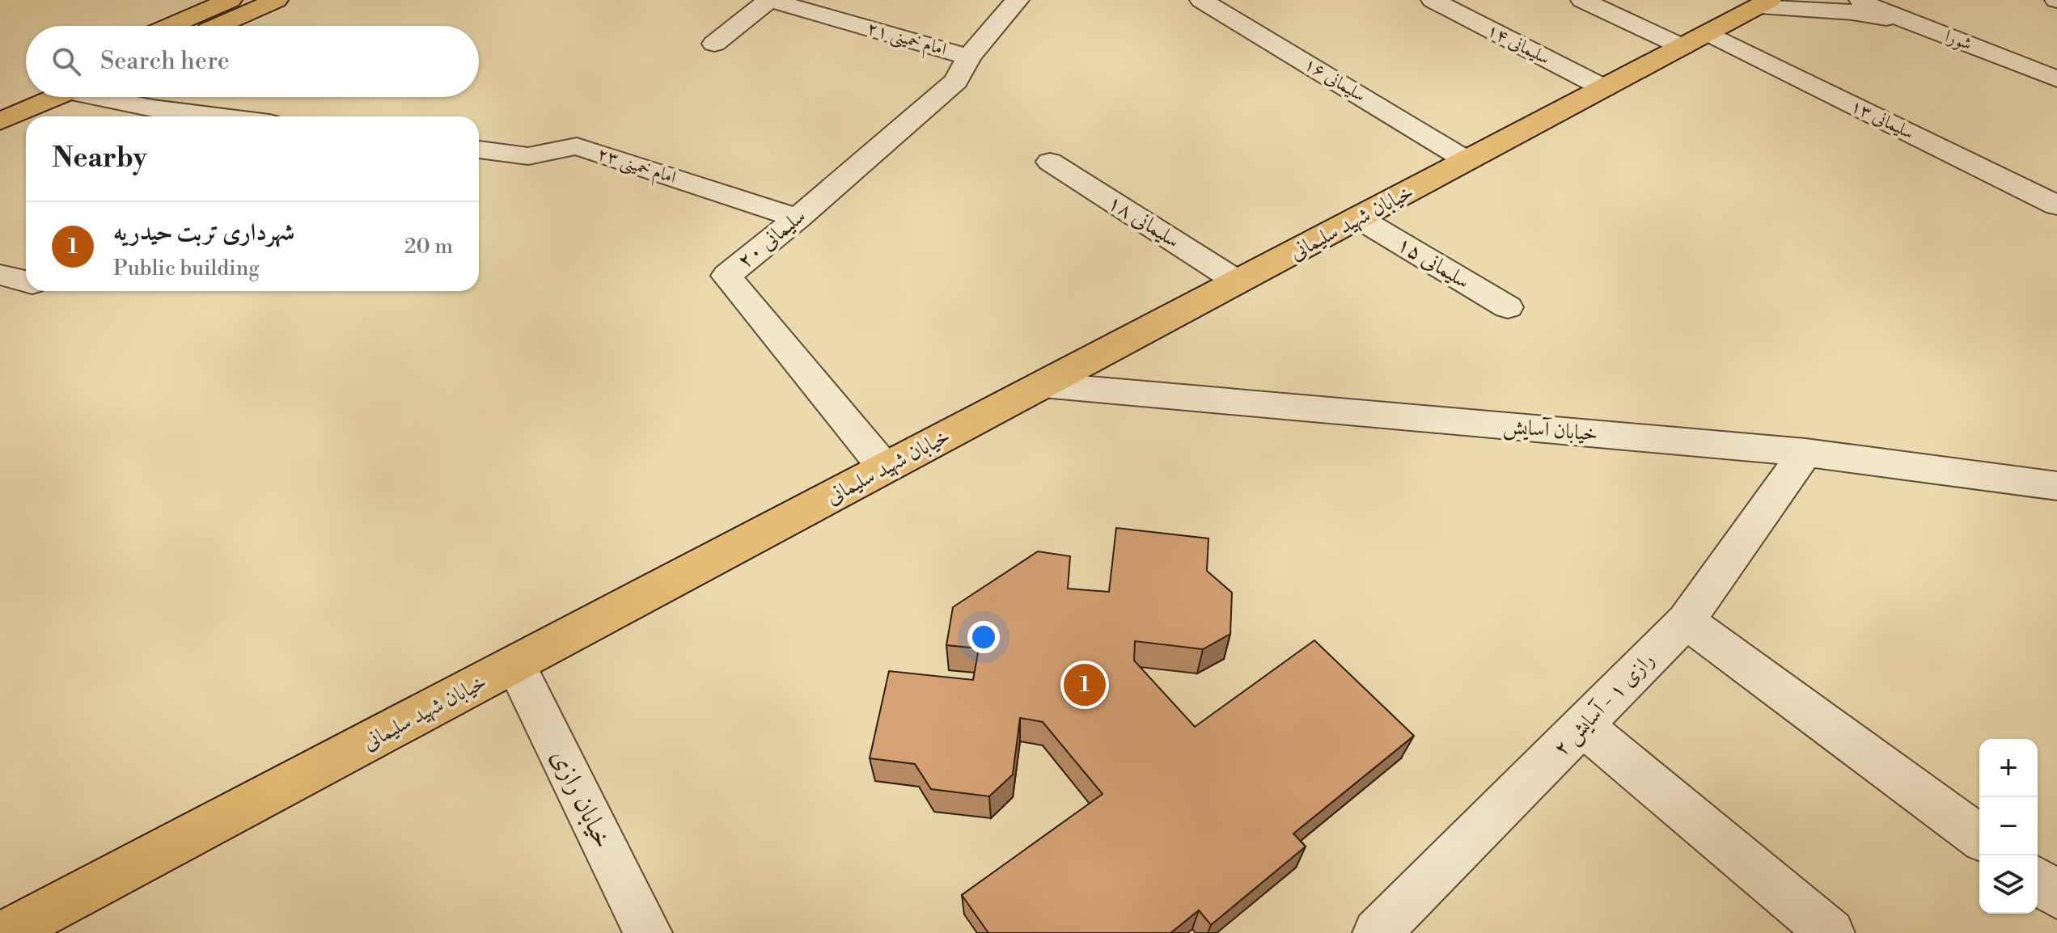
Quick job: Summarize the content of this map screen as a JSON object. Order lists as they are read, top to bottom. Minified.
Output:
{"streets":{"main road":["خیابان شهید سلیمانی"],"street":["امام خمینی ۲۱","شورا","سلیمانی ۱۴","سلیمانی ۱۶","سلیمانی ۱۳","امام خمینی ۲۳","سلیمانی ۱۸","سلیمانی ۲۰","سلیمانی ۱۵","خیابان آسایش","رازی ۱ - آسایش ۲","خیابان رازی"]},"crossings":[["امام خمینی ۲۱","سلیمانی ۲۰"],["سلیمانی ۱۴","خیابان شهید سلیمانی"],["سلیمانی ۱۶","خیابان شهید سلیمانی"],["سلیمانی ۱۳","خیابان شهید سلیمانی"],["امام خمینی ۲۳","سلیمانی ۲۰"],["سلیمانی ۱۸","خیابان شهید سلیمانی"],["خیابان شهید سلیمانی","سلیمانی ۲۰"],["خیابان شهید سلیمانی","سلیمانی ۱۵"],["خیابان شهید سلیمانی","خیابان آسایش"],["خیابان شهید سلیمانی","خیابان رازی"],["خیابان آسایش","رازی ۱ - آسایش ۲"]],"page":{"search":"Search here","heading":"Nearby","list":[{"mark":"1","name":"شهرداری تربت حیدریه","note":"Public building","value":"20 m"}],"pins":"1","map_buttons":["+","−"]}}
